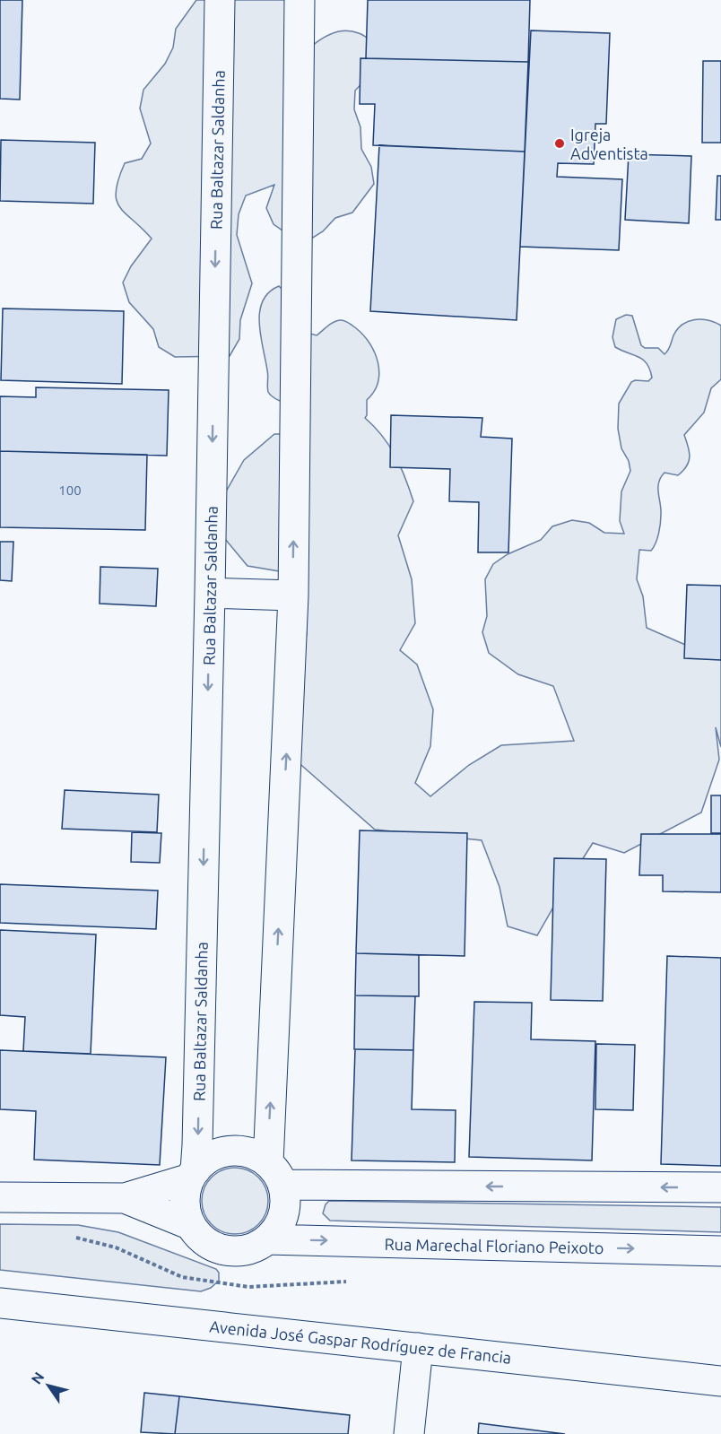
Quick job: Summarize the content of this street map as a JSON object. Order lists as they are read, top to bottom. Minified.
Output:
{"streets":{"main road":["Rua Baltazar Saldanha","Rua Marechal Floriano Peixoto","Avenida José Gaspar Rodríguez de Francia"]},"crossings":[["Rua Baltazar Saldanha","Rua Marechal Floriano Peixoto"]],"places":["Igreja Adventista"],"house_numbers":["100"],"north":"top left"}
